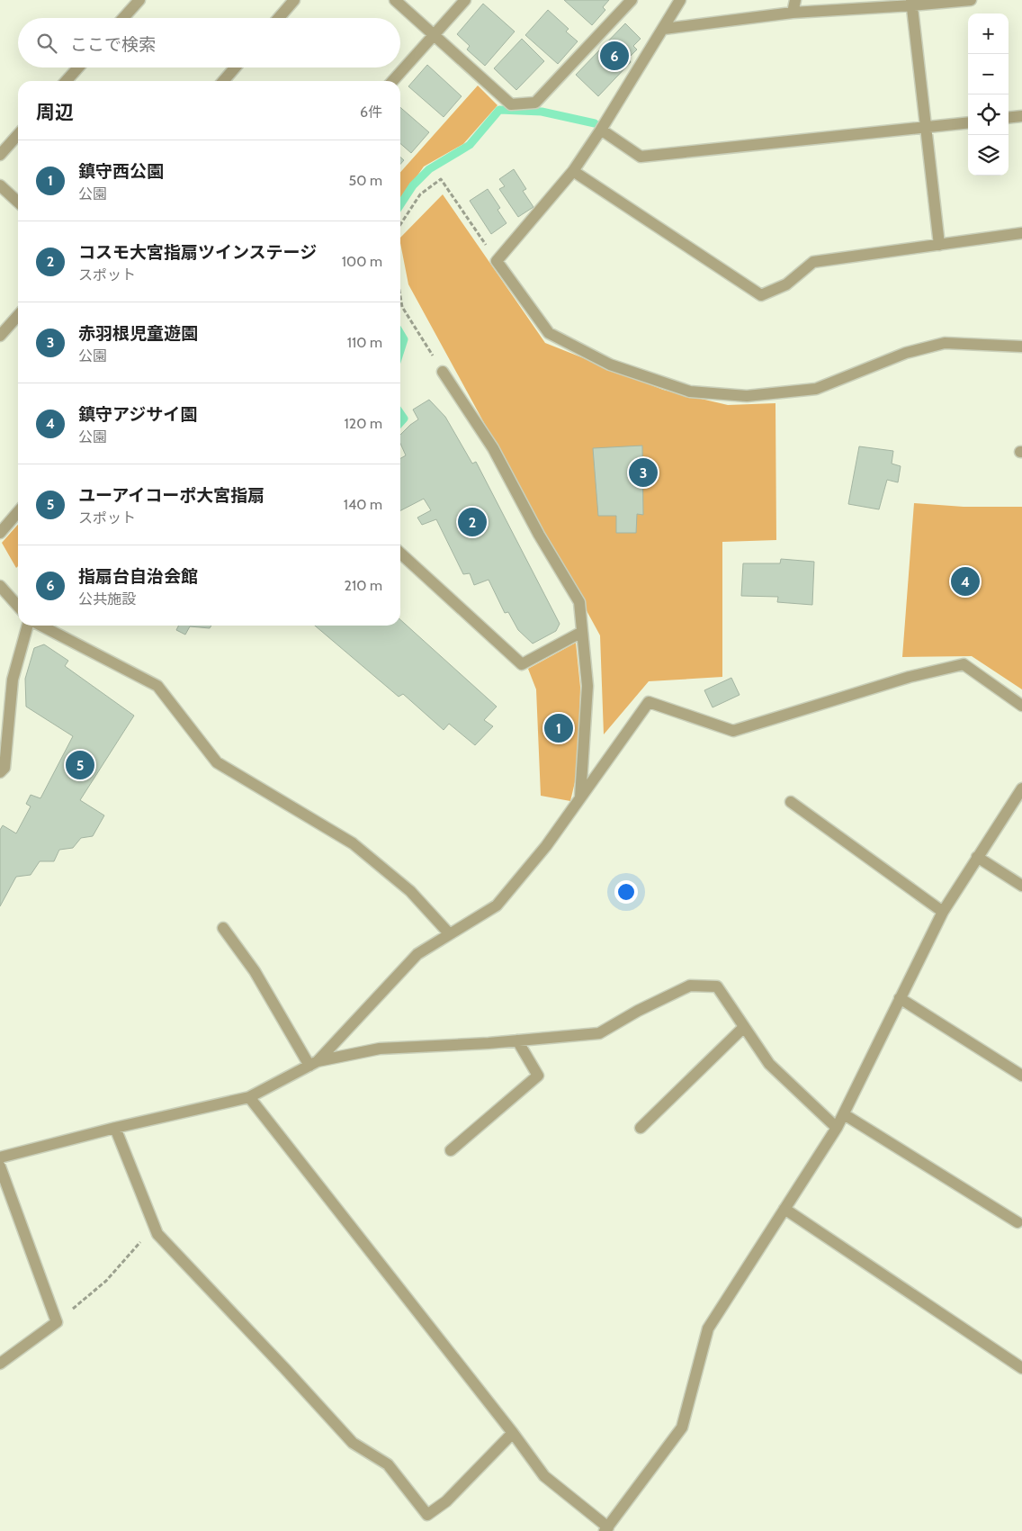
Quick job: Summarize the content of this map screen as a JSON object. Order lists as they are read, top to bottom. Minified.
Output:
{"page":{"map_buttons":["+","−"],"search":"ここで検索","pins":["6","3","2","4","1","5"],"heading":["周辺","6件"],"list":[{"mark":"1","name":"鎮守西公園","note":"公園","value":"50 m"},{"mark":"2","name":"コスモ大宮指扇ツインステージ","note":"スポット","value":"100 m"},{"mark":"3","name":"赤羽根児童遊園","note":"公園","value":"110 m"},{"mark":"4","name":"鎮守アジサイ園","note":"公園","value":"120 m"},{"mark":"5","name":"ユーアイコーポ大宮指扇","note":"スポット","value":"140 m"},{"mark":"6","name":"指扇台自治会館","note":"公共施設","value":"210 m"}]}}
